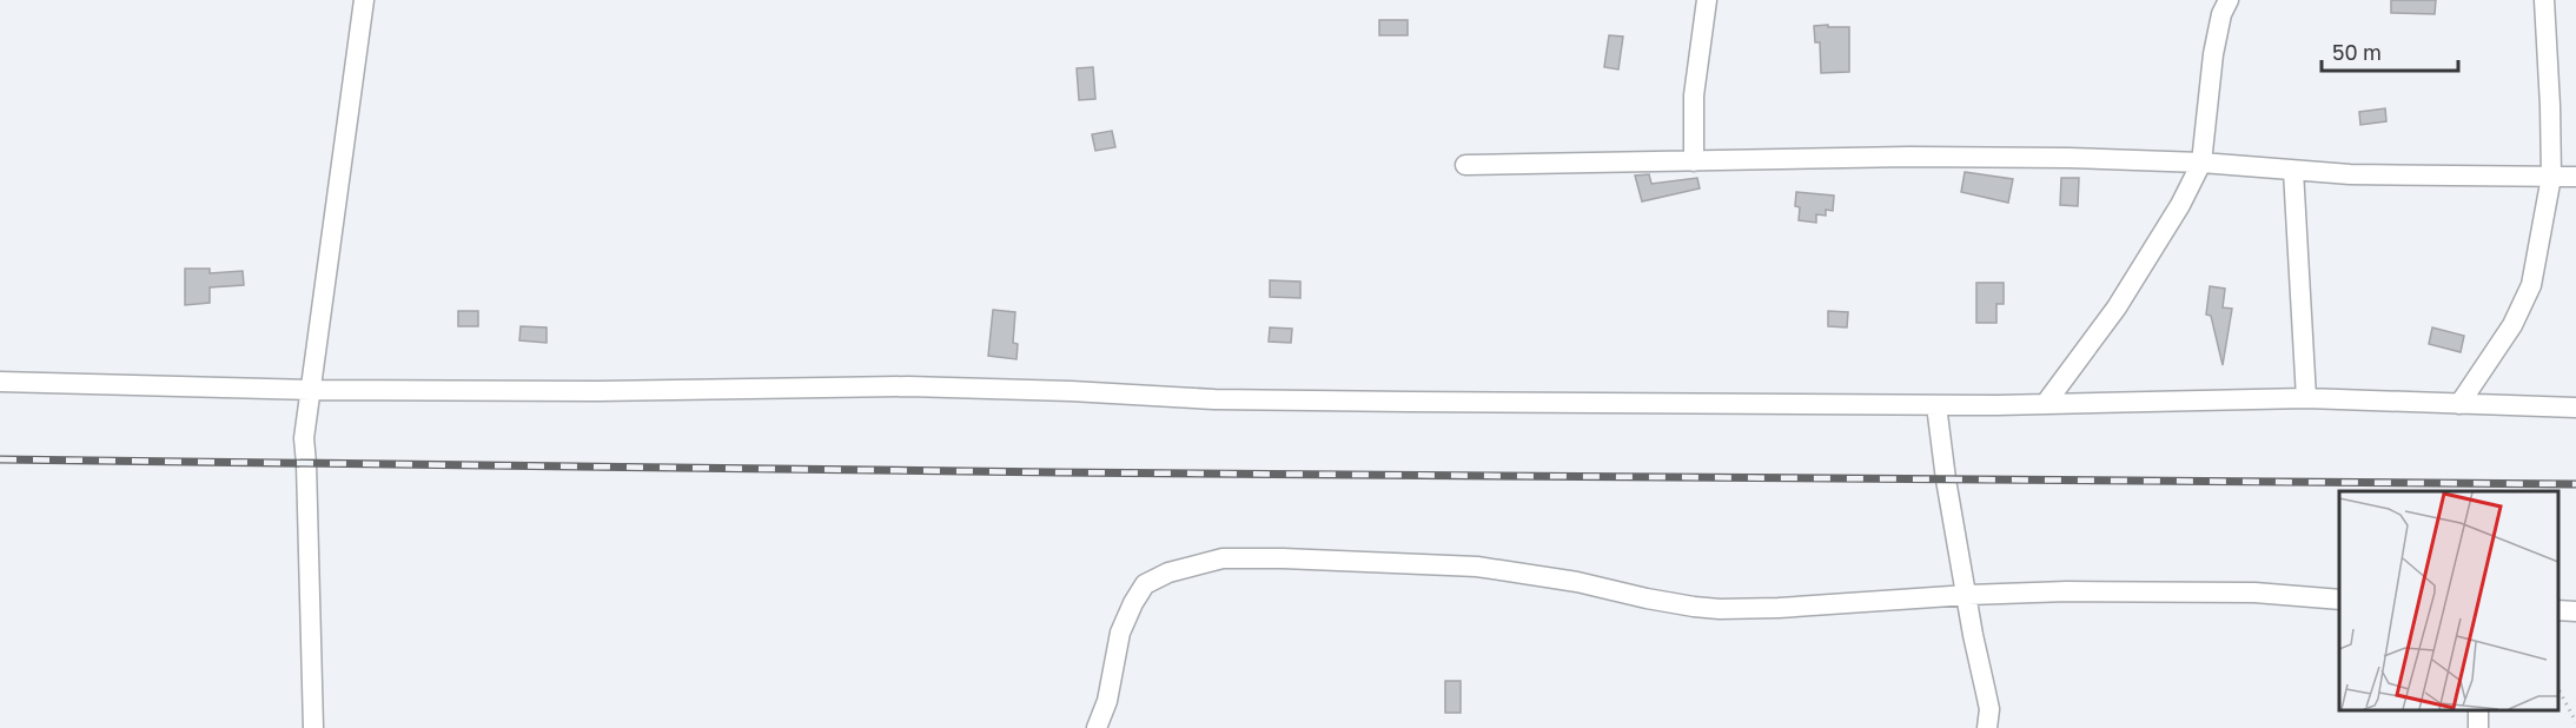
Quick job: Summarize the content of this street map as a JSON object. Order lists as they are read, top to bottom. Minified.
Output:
{"scale_bar":"50 m"}
